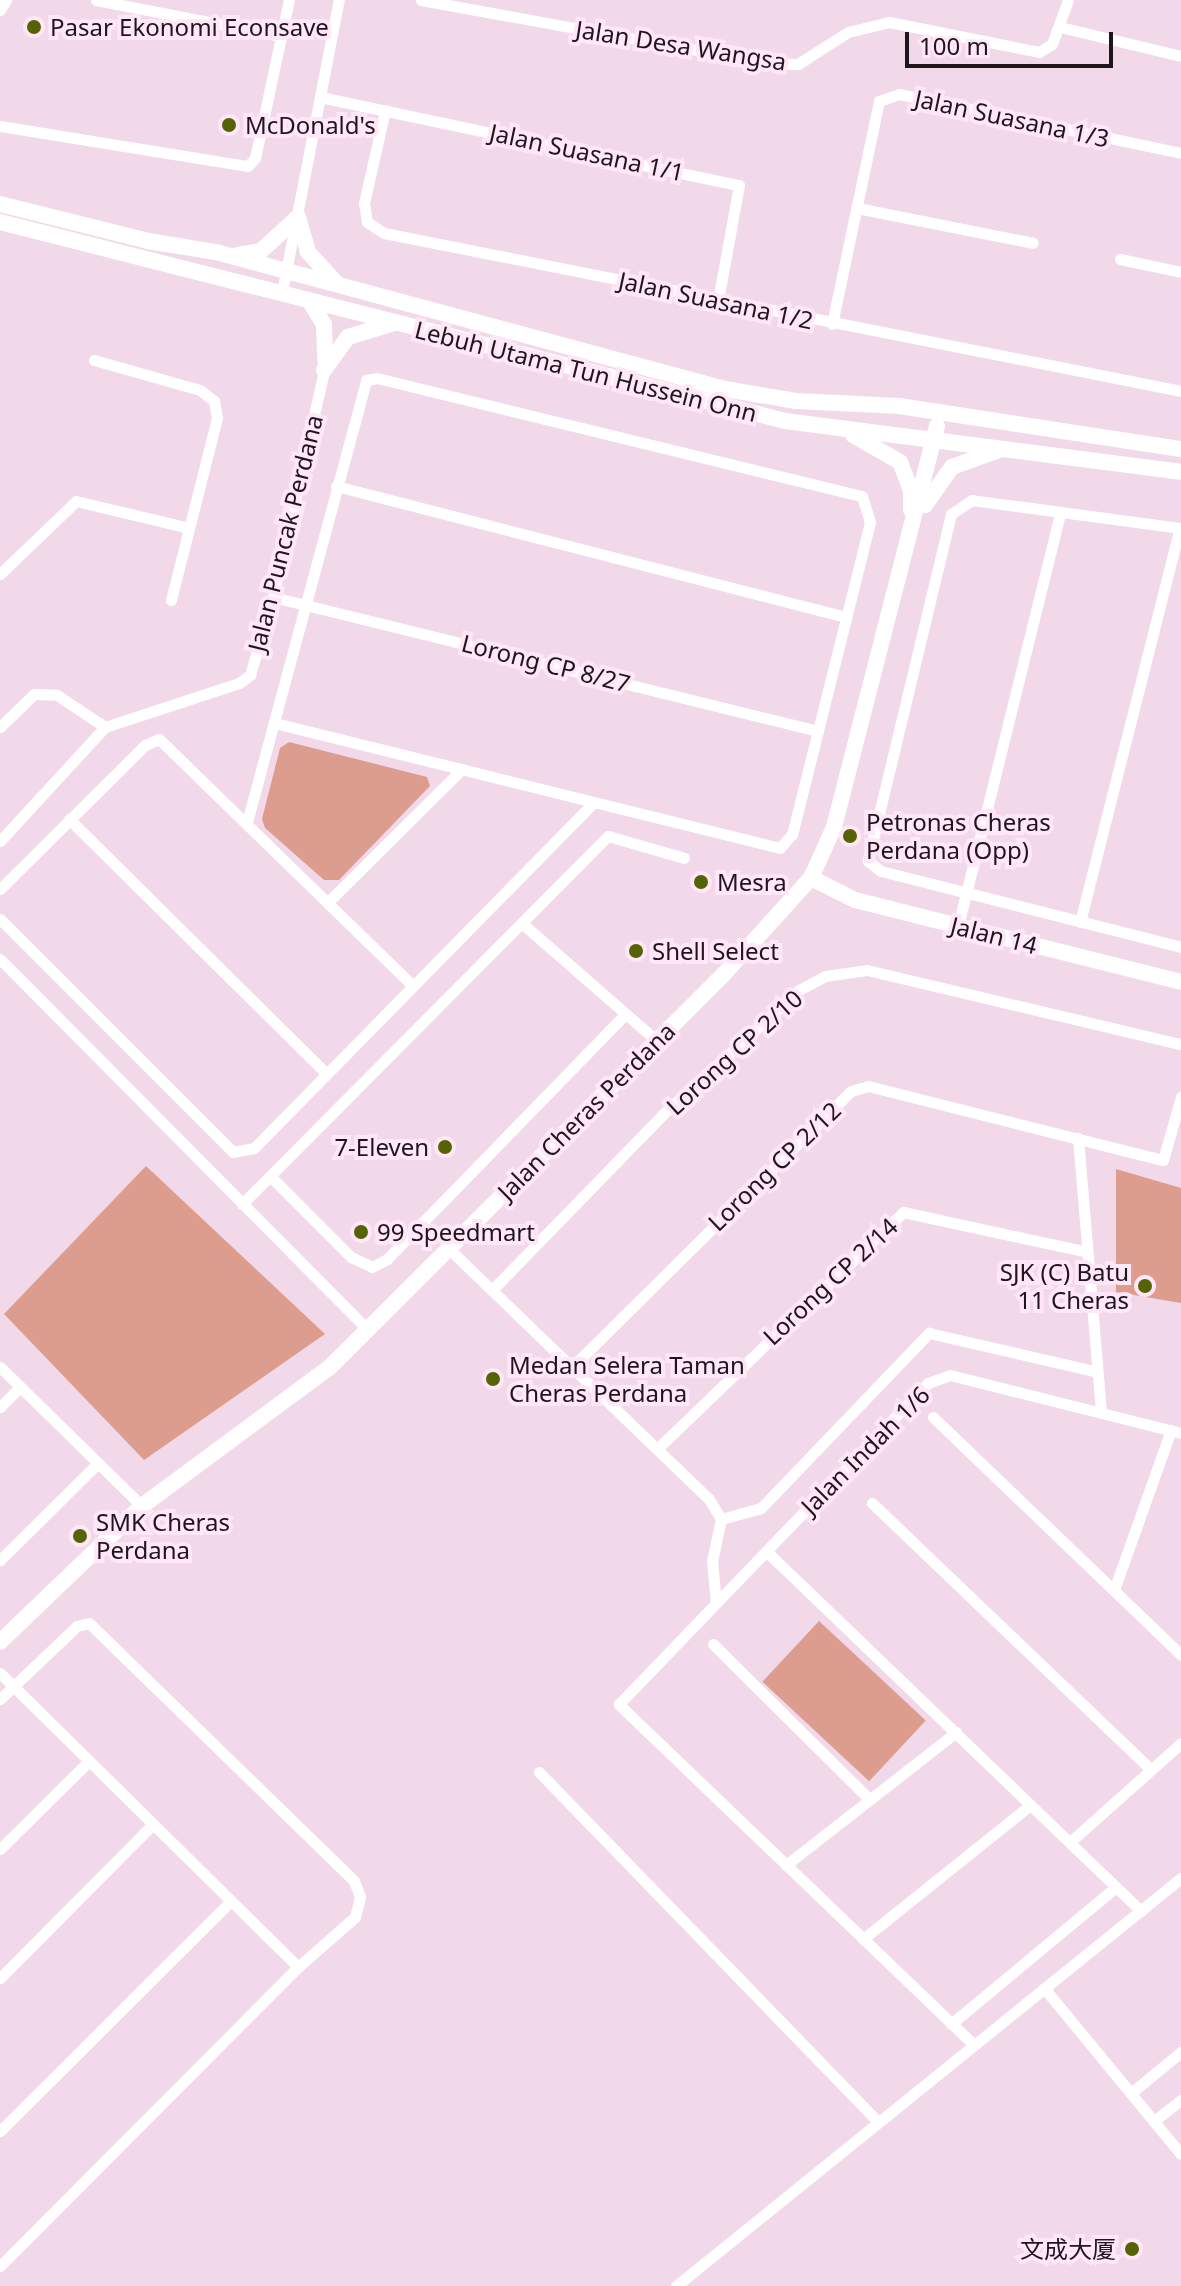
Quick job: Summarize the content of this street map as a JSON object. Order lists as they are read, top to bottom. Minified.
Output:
{"streets":{"main road":["Lebuh Utama Tun Hussein Onn","Jalan 14","Jalan Cheras Perdana"],"street":["Jalan Desa Wangsa","Jalan Suasana 1/3","Jalan Suasana 1/1","Jalan Suasana 1/2","Jalan Puncak Perdana","Lorong CP 8/27","Lorong CP 2/10","Lorong CP 2/12","Lorong CP 2/14","Jalan Indah 1/6"]},"crossings":[["Jalan Suasana 1/3","Jalan Suasana 1/2"],["Jalan Suasana 1/1","Jalan Suasana 1/2"],["Lebuh Utama Tun Hussein Onn","Jalan Cheras Perdana"],["Jalan Puncak Perdana","Lorong CP 8/27"],["Jalan 14","Jalan Cheras Perdana"]],"places":["Pasar Ekonomi Econsave","McDonald's","Petronas Cheras Perdana (Opp)","Mesra","Shell Select","7-Eleven","99 Speedmart","SJK (C) Batu 11 Cheras","Medan Selera Taman Cheras Perdana","SMK Cheras Perdana","文成大厦"],"scale_bar":"100 m"}
